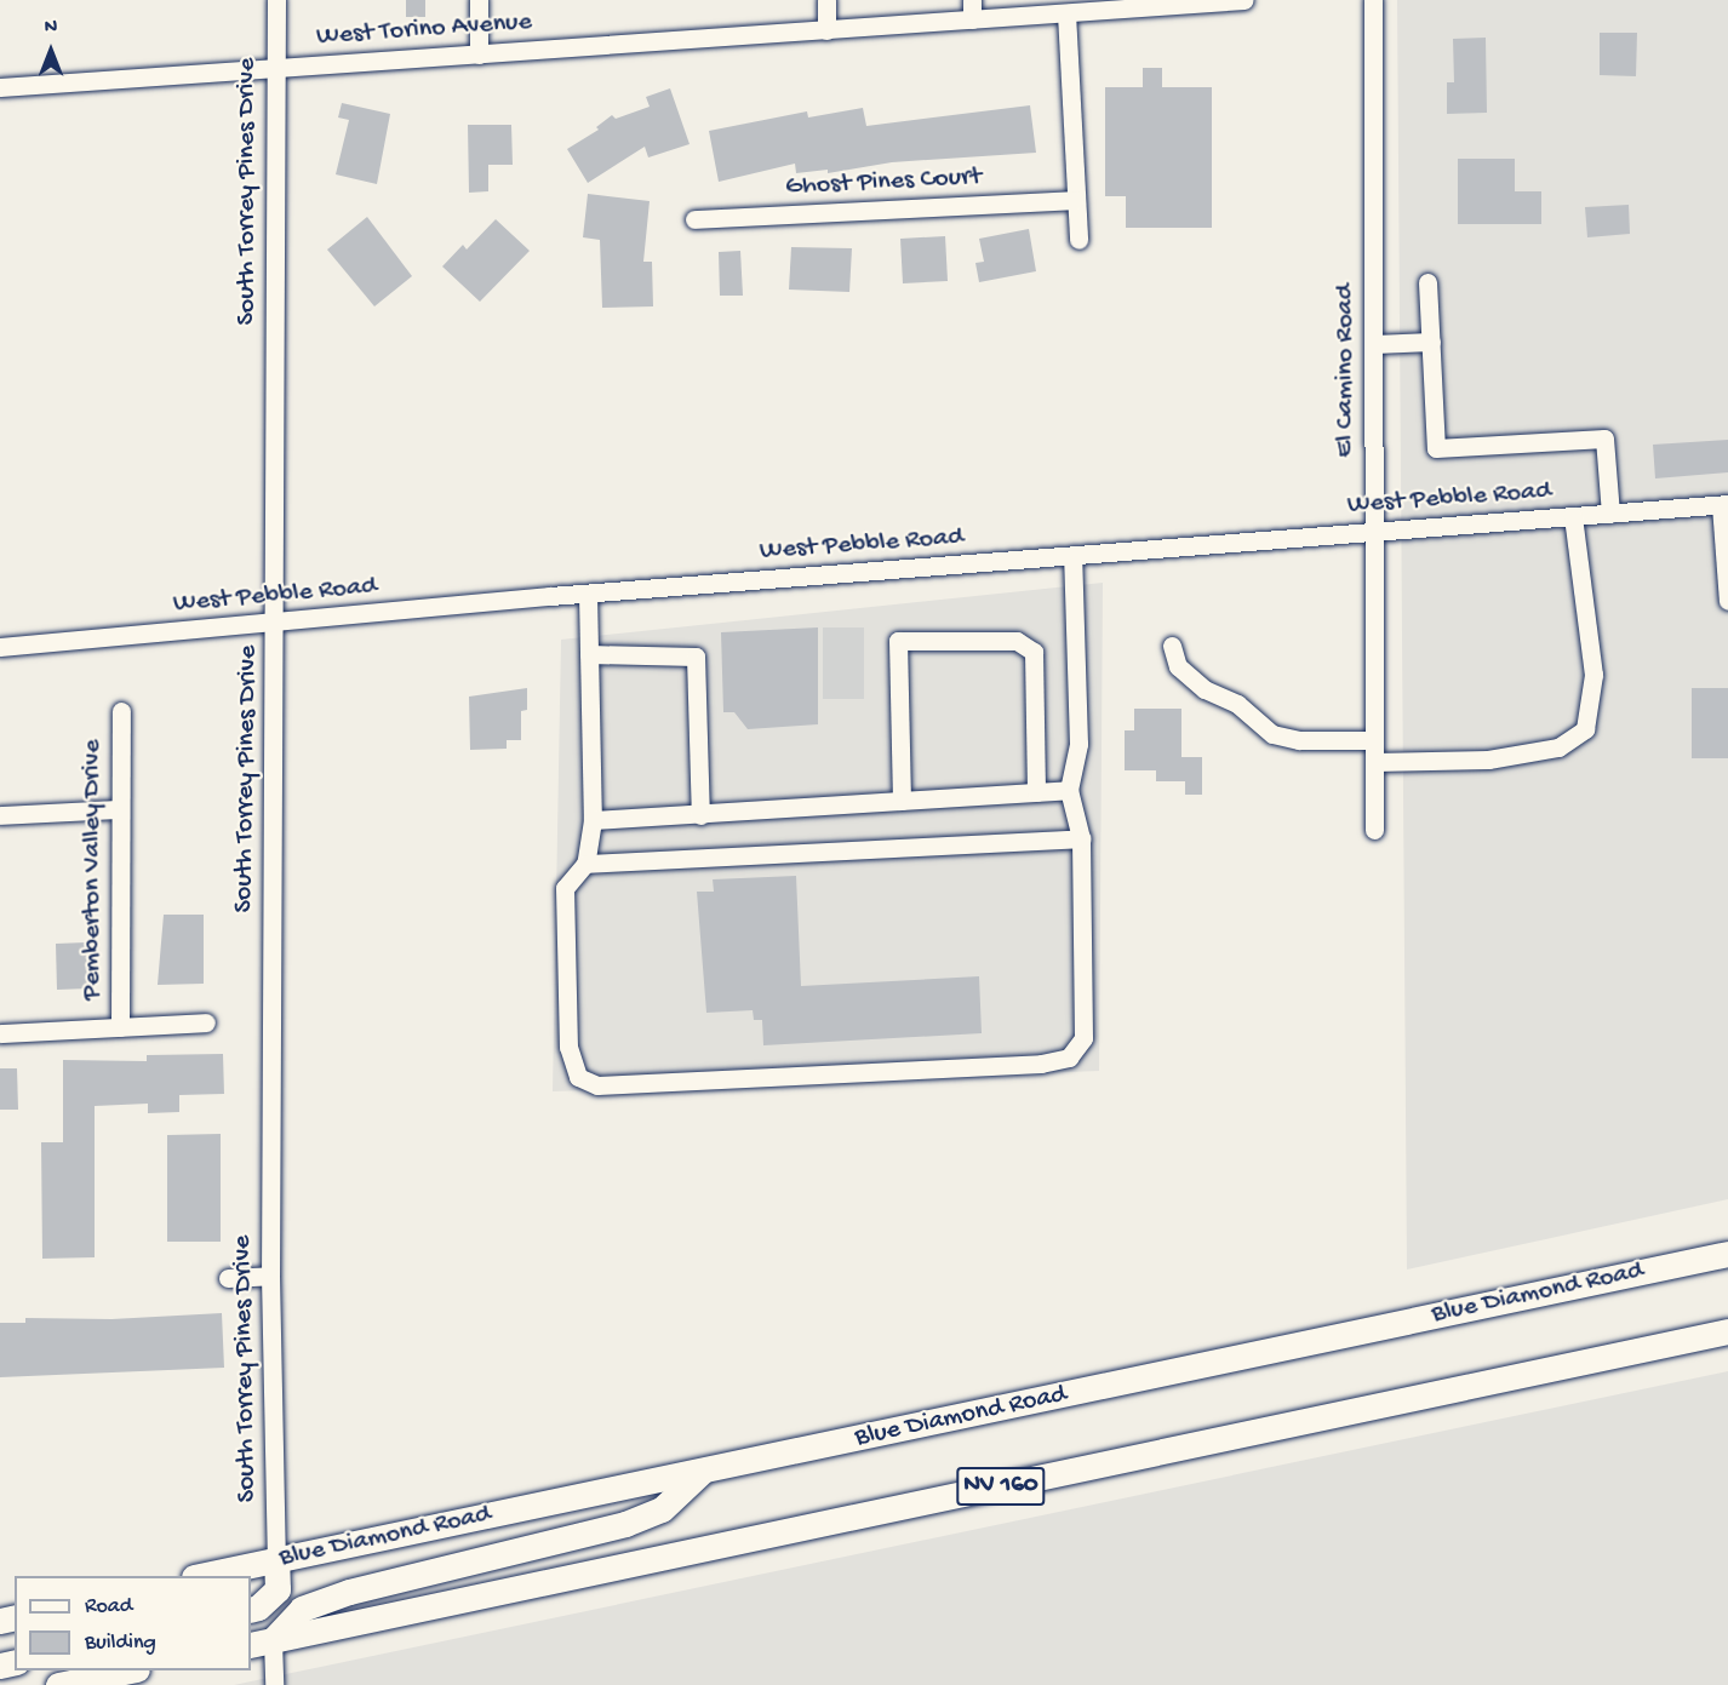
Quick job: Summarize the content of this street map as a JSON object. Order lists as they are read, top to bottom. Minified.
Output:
{"streets":{"highway":["Blue Diamond Road","NV 160"],"street":["West Torino Avenue","Ghost Pines Court","South Torrey Pines Drive","El Camino Road","West Pebble Road","Pemberton Valley Drive"]},"crossings":[["West Torino Avenue","South Torrey Pines Drive"],["South Torrey Pines Drive","West Pebble Road"],["South Torrey Pines Drive","Blue Diamond Road"],["El Camino Road","West Pebble Road"]],"legend":["Road","Building"],"north":"top"}
